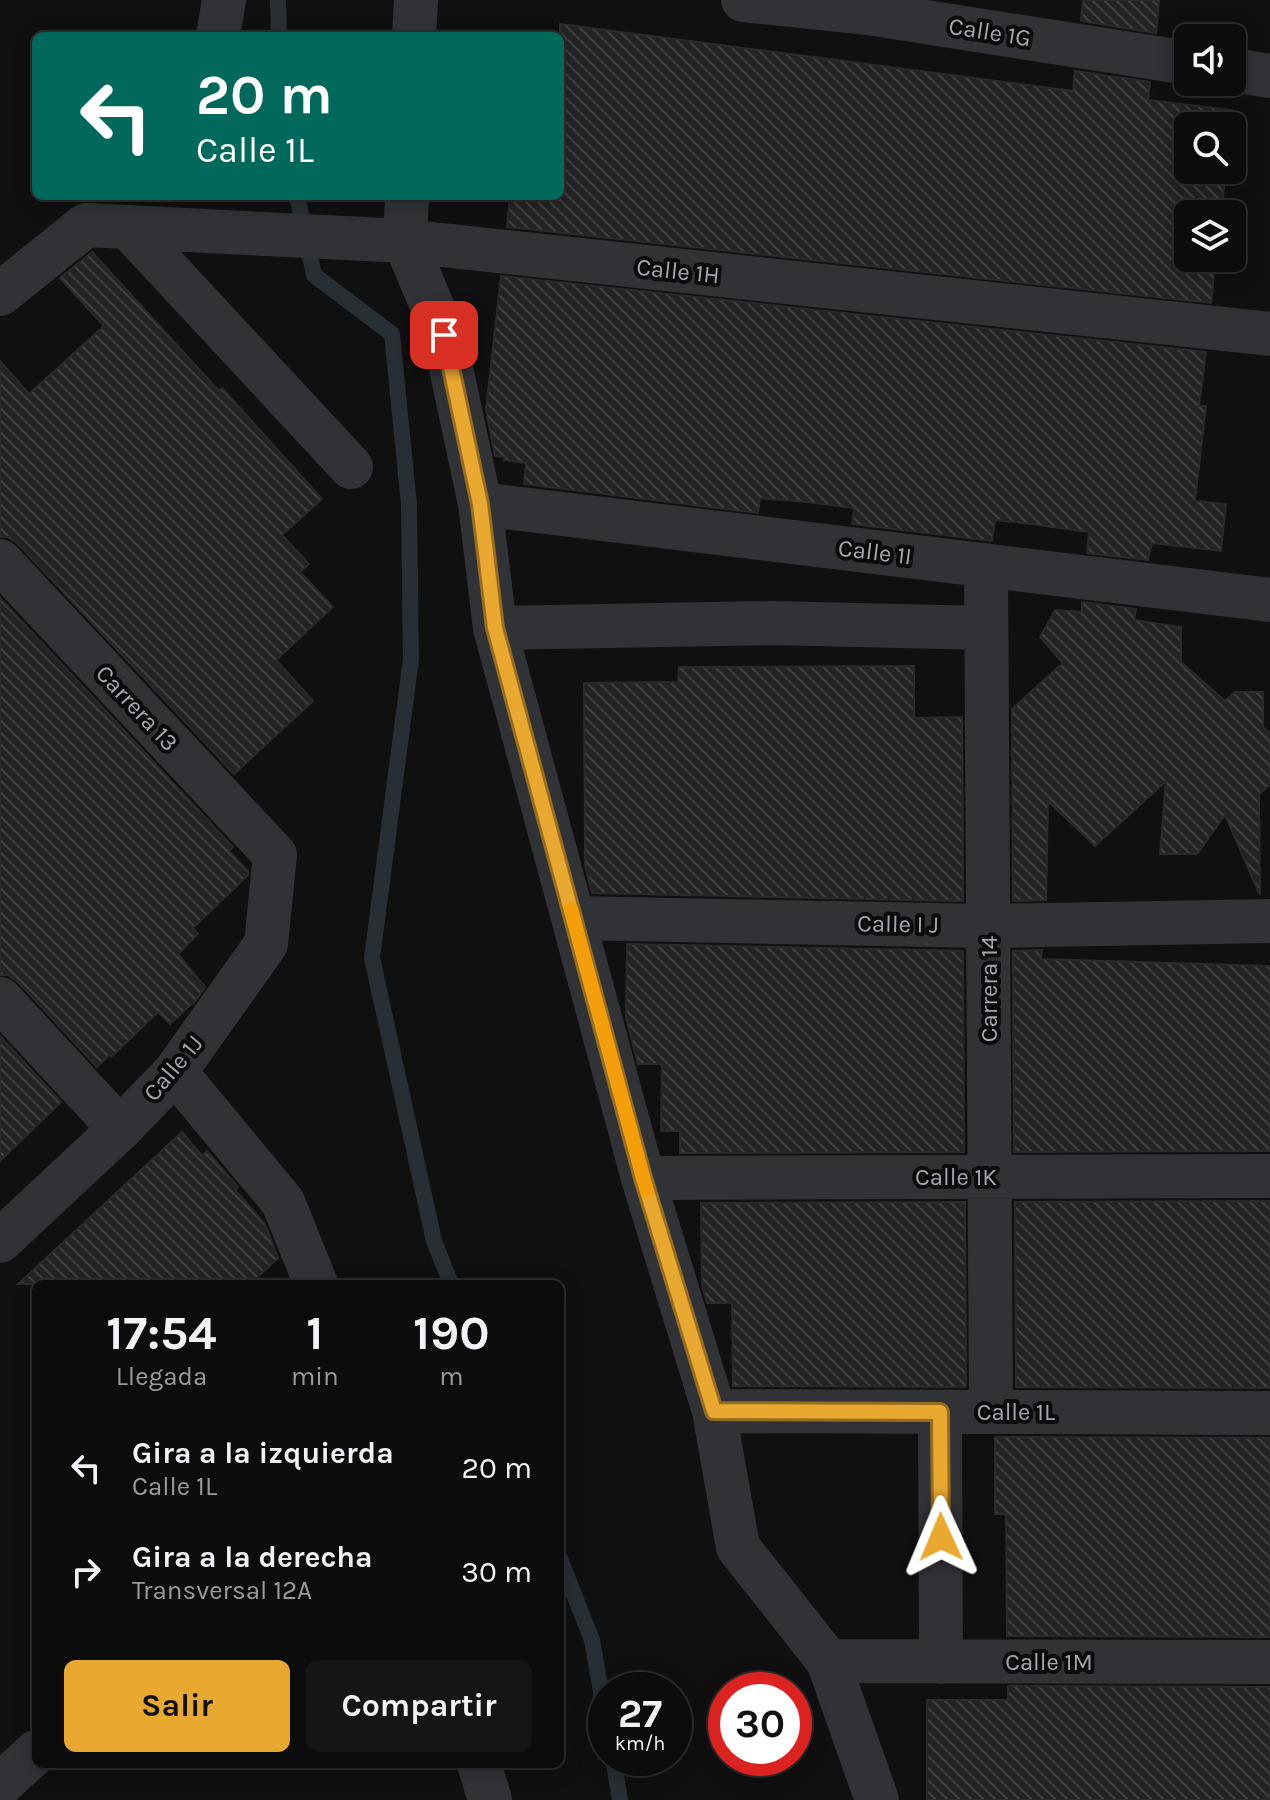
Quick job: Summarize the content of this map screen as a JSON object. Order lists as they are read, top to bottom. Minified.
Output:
{"streets":{"street":["Calle 1G","Calle 1H","Calle 1I","Carrera 13","Calle I J","Carrera 14","Calle 1J","Calle 1K","Calle 1L","Calle 1M"]},"crossings":[["Calle 1I","Carrera 14"],["Carrera 13","Calle 1J"],["Calle I J","Carrera 14"],["Carrera 14","Calle 1K"],["Carrera 14","Calle 1L"]],"page":{"turn":["20 m","Calle 1L"],"eta":["17:54","Llegada","1","min","190","m"],"list":[{"name":"Gira a la izquierda","note":"Calle 1L","value":"20 m"},{"name":"Gira a la derecha","note":"Transversal 12A","value":"30 m"}],"buttons":["Salir","Compartir"],"speed":"27 km/h","limit":"30"}}
